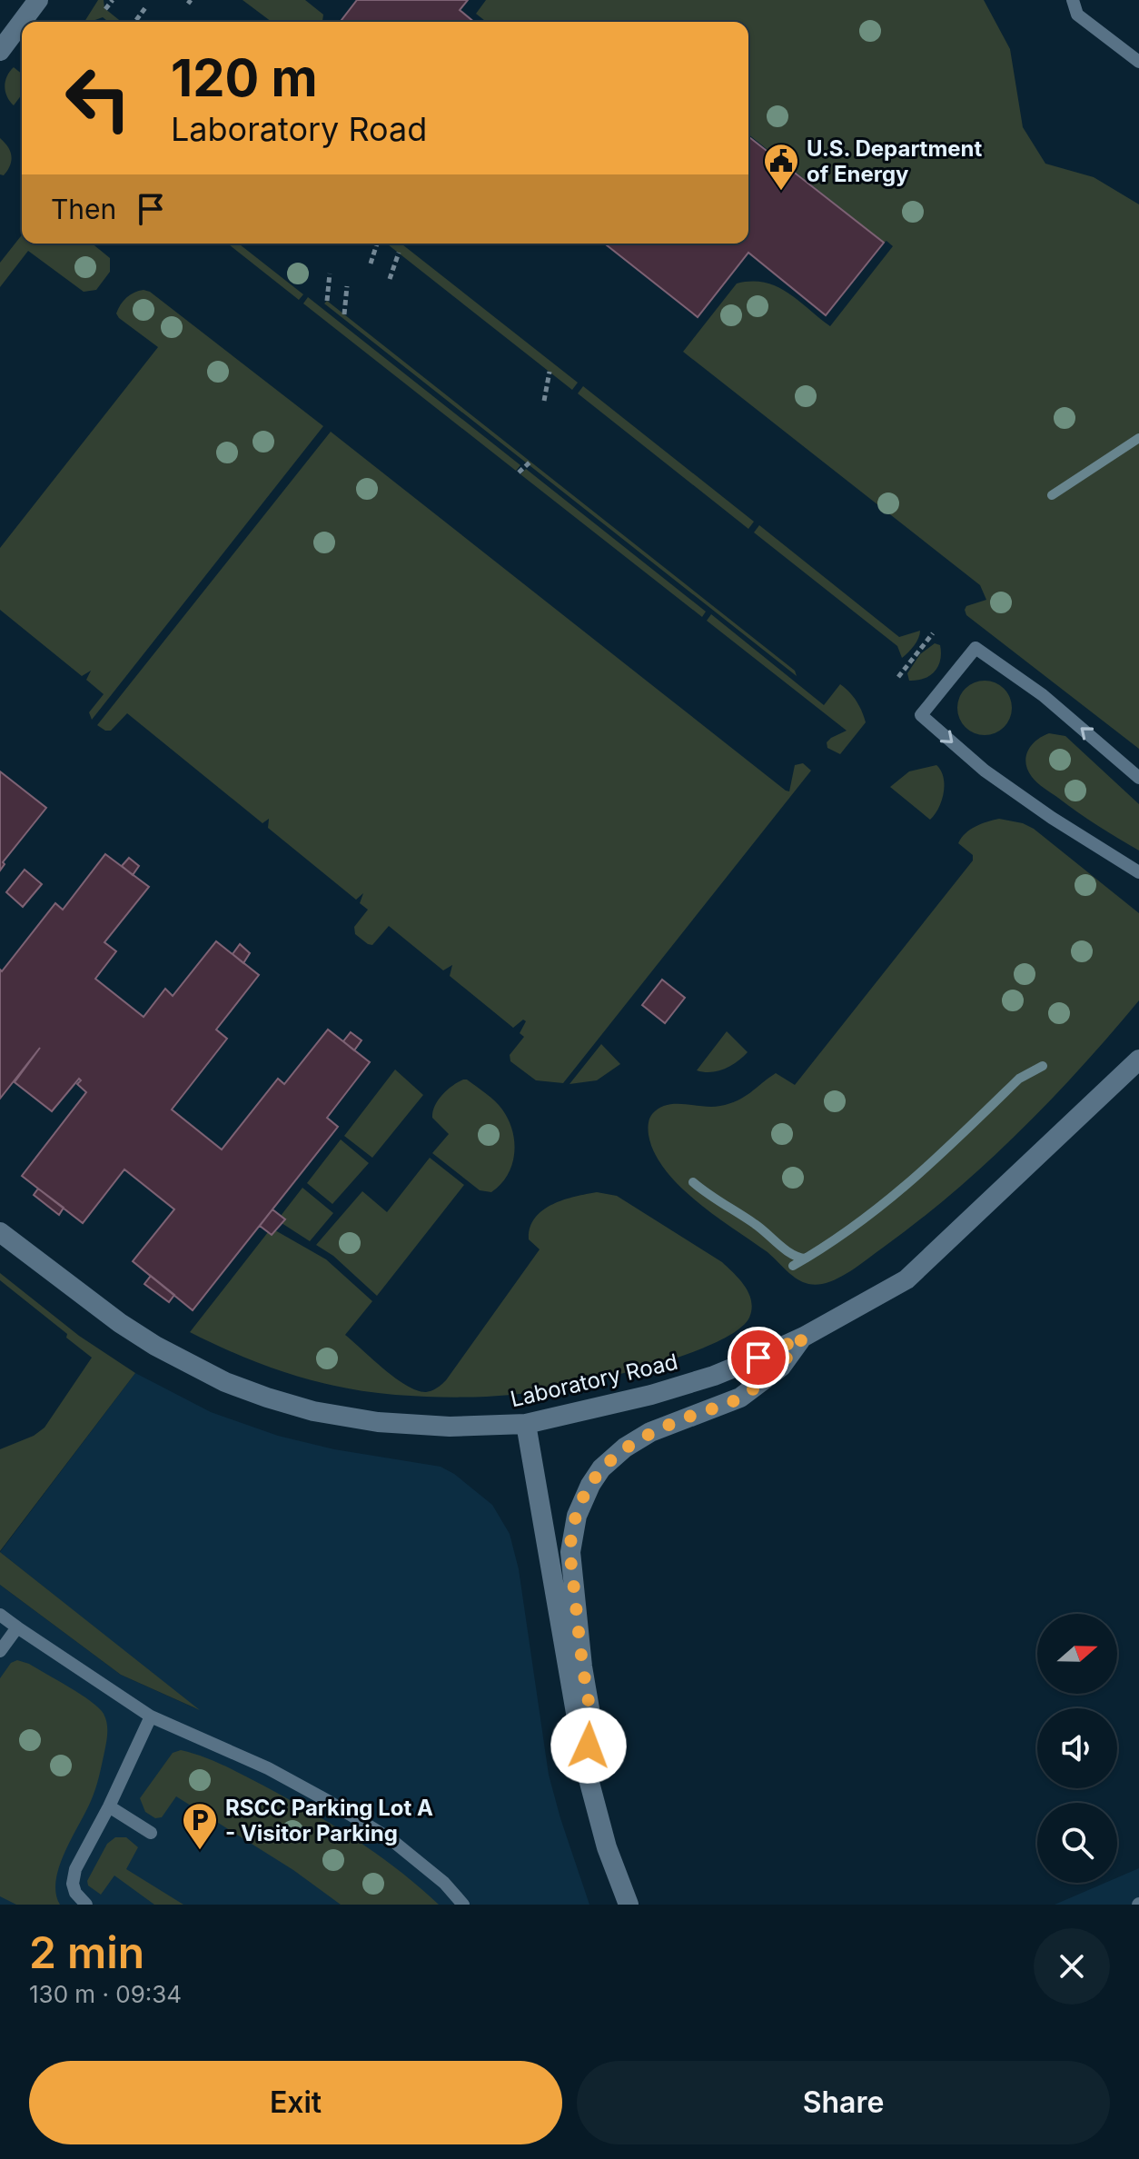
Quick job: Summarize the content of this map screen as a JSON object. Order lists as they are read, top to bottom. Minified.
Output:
{"streets":{"street":["Laboratory Road"]},"places":{"public building":["U.S. Department of Energy"],"parking":["RSCC Parking Lot A - Visitor Parking"]},"north":"right","page":{"turn":["120 m","Laboratory Road"],"then":"Then","heading":["2 min","130 m · 09:34"],"buttons":["Exit","Share"]}}
